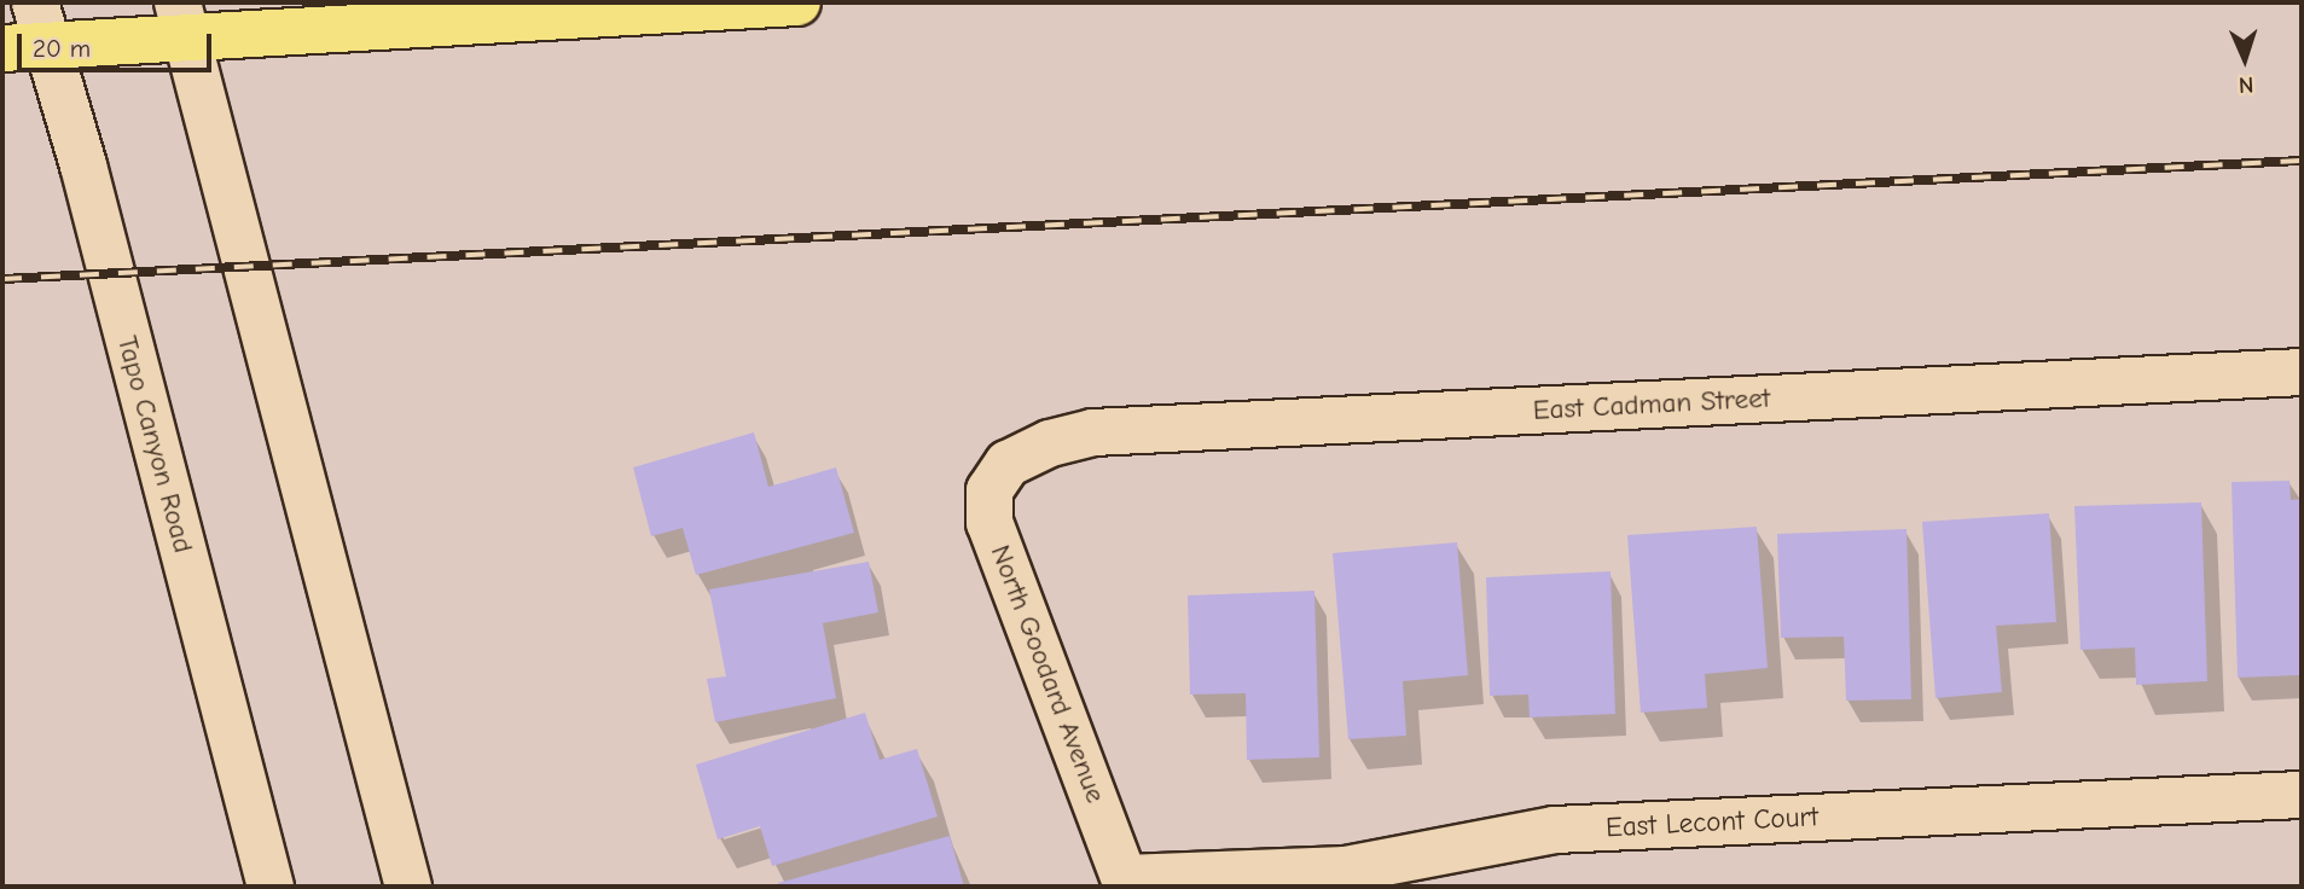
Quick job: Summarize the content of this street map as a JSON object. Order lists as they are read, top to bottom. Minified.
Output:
{"streets":{"street":["East Cadman Street","Tapo Canyon Road","North Goodard Avenue","East Lecont Court"]},"crossings":[["East Cadman Street","North Goodard Avenue"],["North Goodard Avenue","East Lecont Court"]],"scale_bar":"20 m","north":"bottom"}
